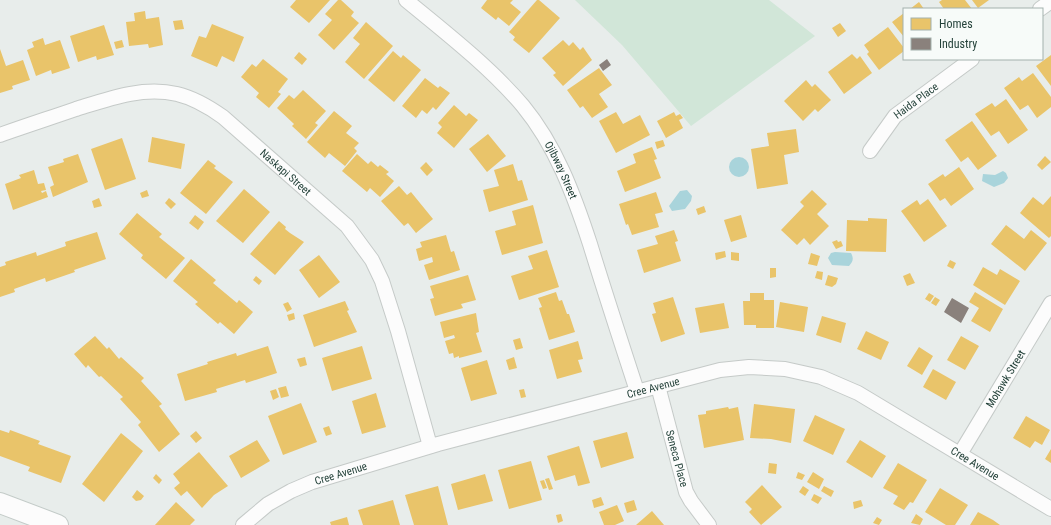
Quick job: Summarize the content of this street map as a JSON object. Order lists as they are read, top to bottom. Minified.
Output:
{"streets":{"street":["Haida Place","Ojibway Street","Naskapi Street","Mohawk Street","Cree Avenue","Seneca Place"]},"crossings":[["Ojibway Street","Cree Avenue"],["Naskapi Street","Cree Avenue"],["Mohawk Street","Cree Avenue"],["Cree Avenue","Seneca Place"]],"legend":["Homes","Industry"]}
